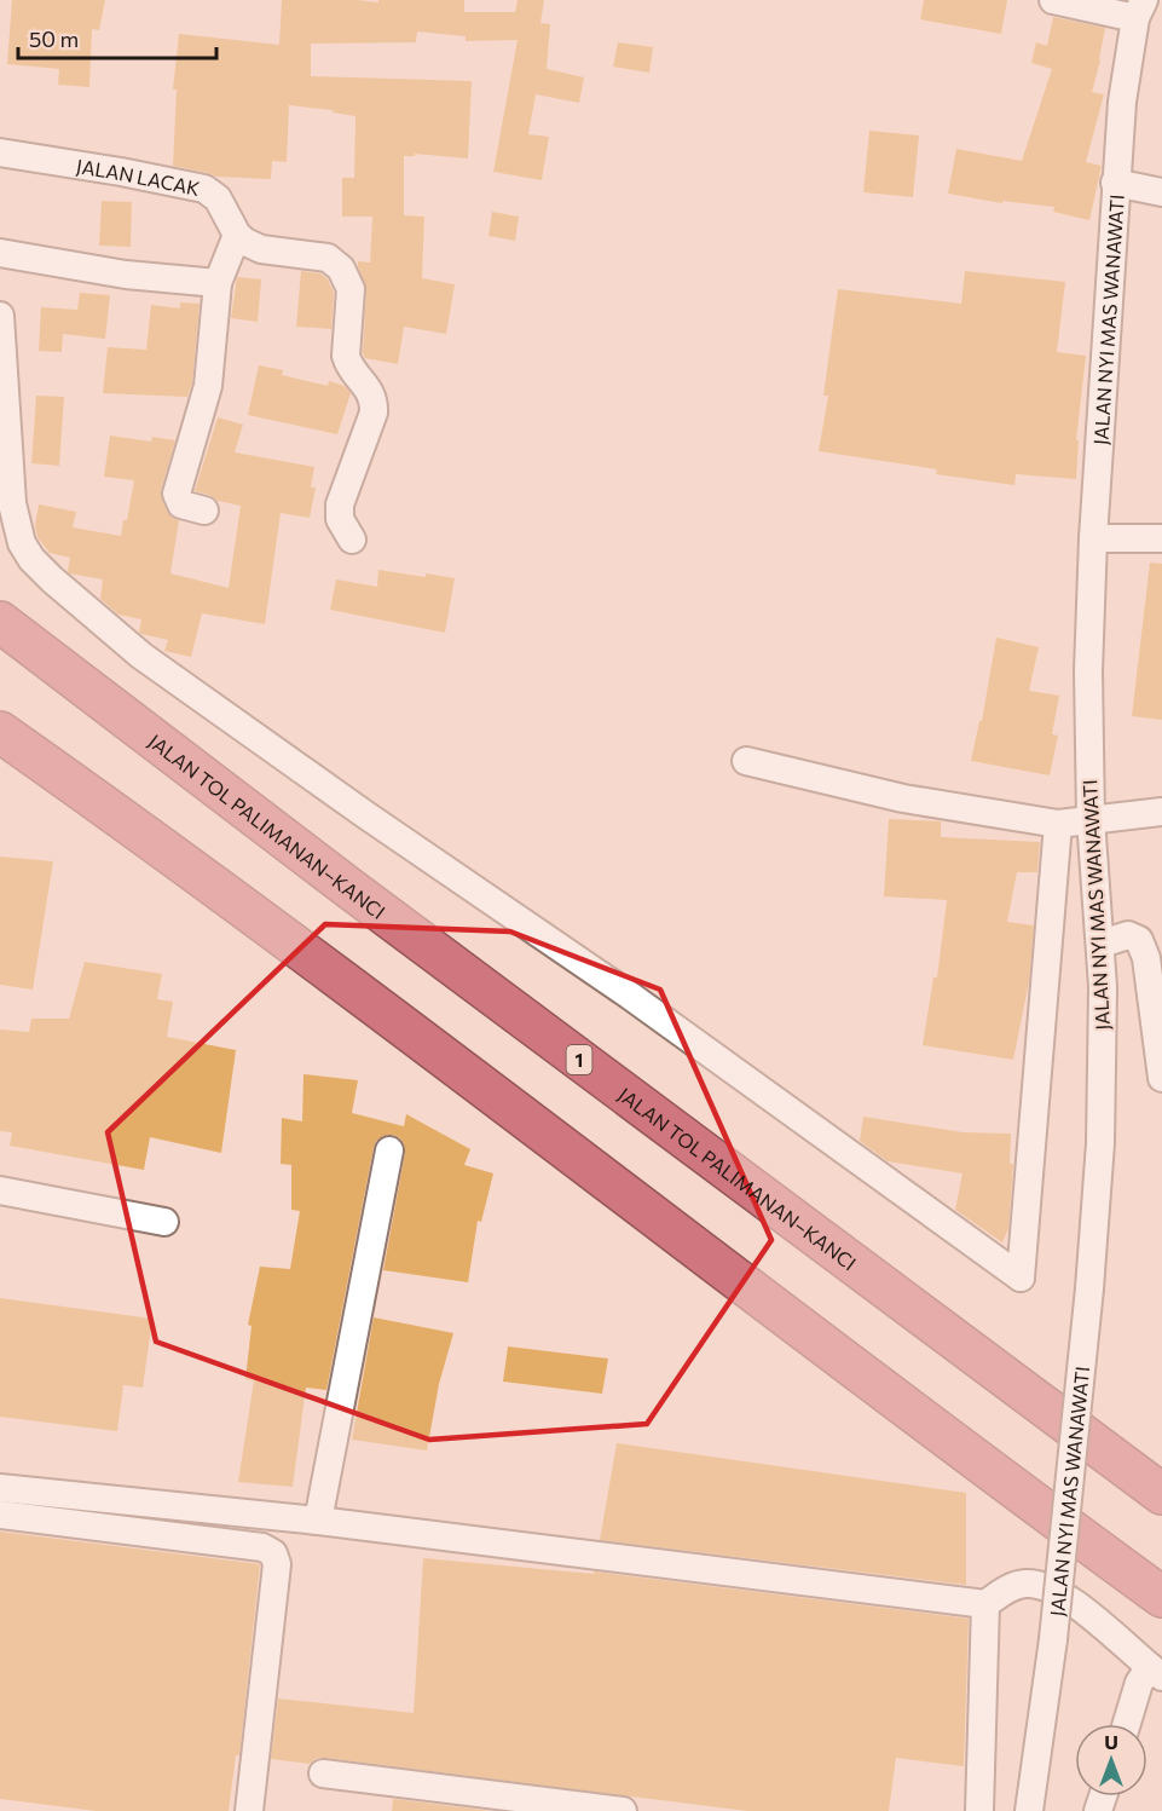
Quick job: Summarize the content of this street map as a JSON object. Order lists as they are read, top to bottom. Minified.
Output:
{"streets":{"highway":["JALAN TOL PALIMANAN–KANCI","1"],"street":["JALAN LACAK","JALAN NYI MAS WANAWATI"]},"scale_bar":"50 m","north":"top"}
